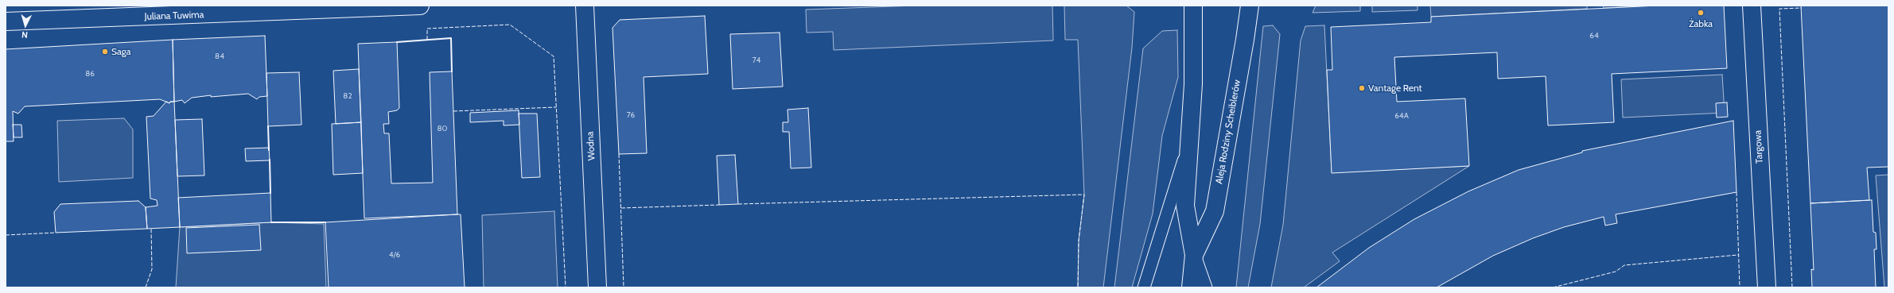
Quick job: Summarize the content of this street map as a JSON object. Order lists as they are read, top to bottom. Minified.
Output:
{"streets":{"street":["Juliana Tuwima","Aleja Rodziny Scheiblerów","Wodna","Targowa"]},"places":["Żabka","Saga","Vantage Rent"],"house_numbers":["64","84","74","86","82","76","64A","80","4/6"],"north":"bottom"}
